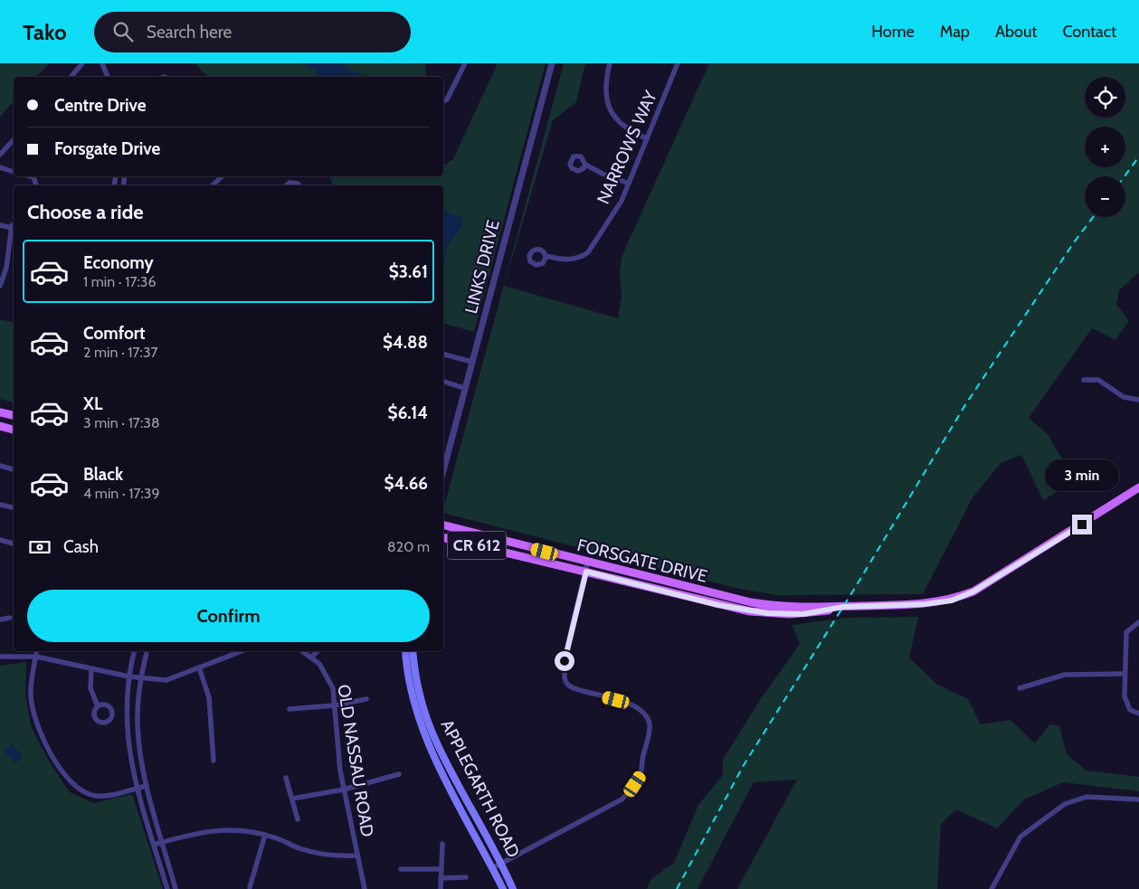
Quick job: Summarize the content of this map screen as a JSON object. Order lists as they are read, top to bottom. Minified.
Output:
{"streets":{"main road":["CR 612","FORSGATE DRIVE","APPLEGARTH ROAD"],"street":["NARROWS WAY","LINKS DRIVE","OLD NASSAU ROAD"]},"page":{"header":"Tako","search":"Search here","nav":["Home","Map","About","Contact"],"map_buttons":["+","−"],"banner":["Centre Drive","Forsgate Drive"],"heading":"Choose a ride","list":[{"name":"Economy","note":"1 min · 17:36","value":"$3.61"},{"name":"Comfort","note":"2 min · 17:37","value":"$4.88"},{"name":"XL","note":"3 min · 17:38","value":"$6.14"},{"name":"Black","note":"4 min · 17:39","value":"$4.66"}],"bubble":"3 min","pay":["Cash","820 m"],"buttons":"Confirm"}}
